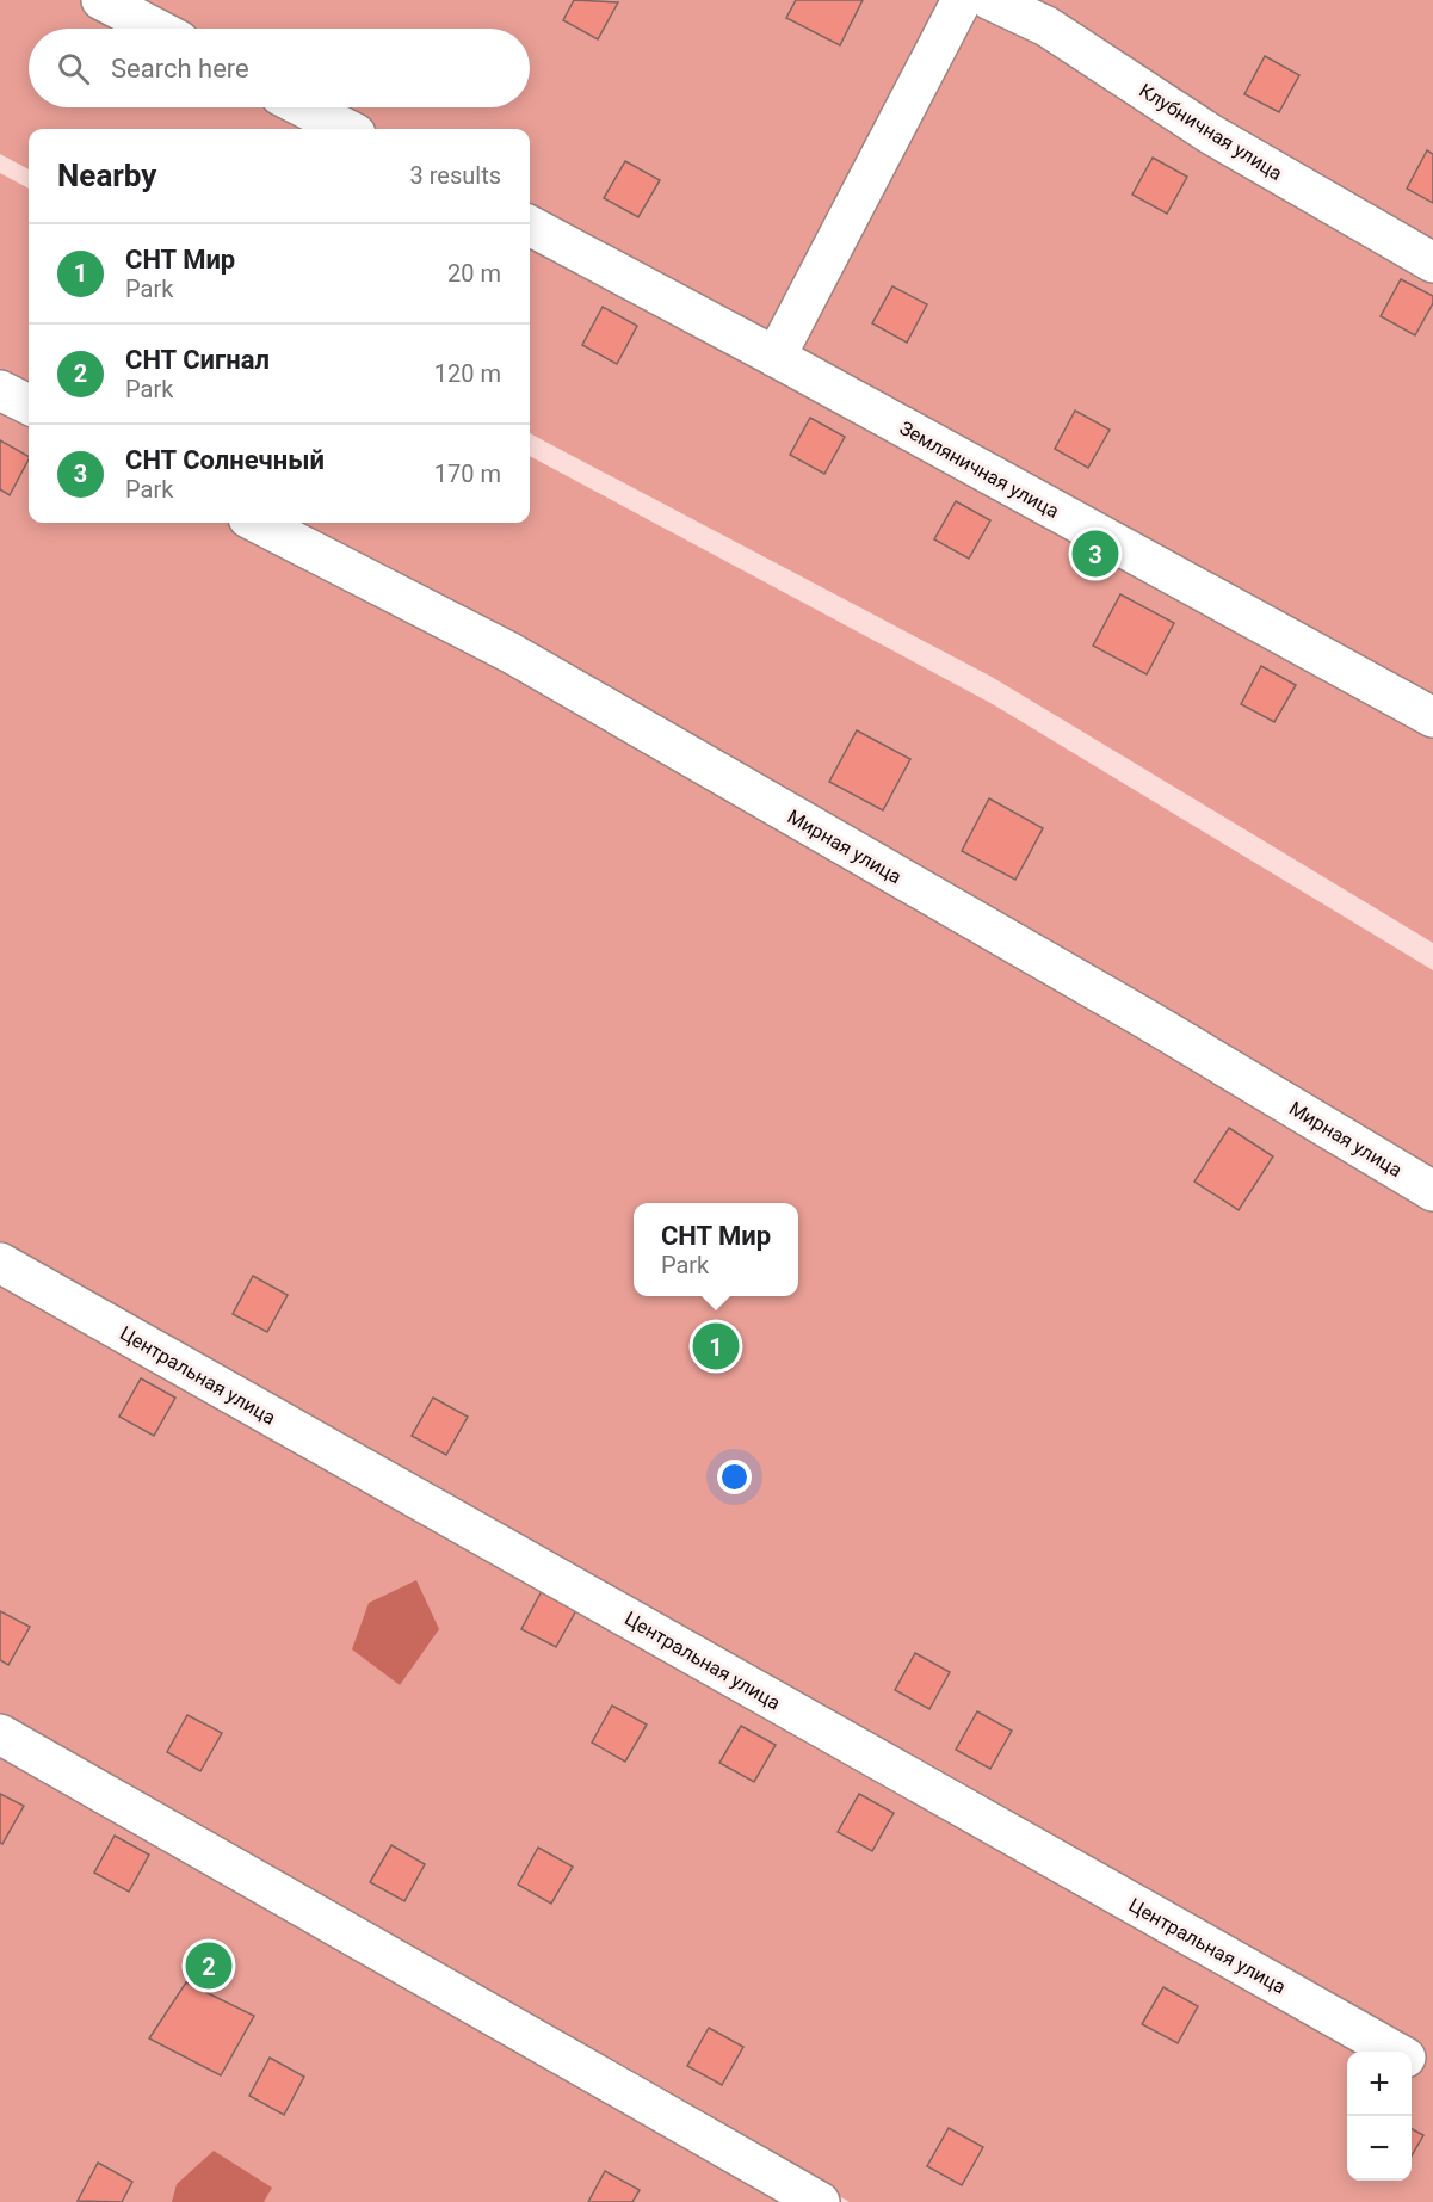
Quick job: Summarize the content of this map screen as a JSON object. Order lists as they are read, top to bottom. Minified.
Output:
{"streets":{"street":["Клубничная улица","Земляничная улица","Мирная улица","Центральная улица"]},"page":{"search":"Search here","heading":["Nearby","3 results"],"list":[{"mark":"1","name":"СНТ Мир","note":"Park","value":"20 m"},{"mark":"2","name":"СНТ Сигнал","note":"Park","value":"120 m"},{"mark":"3","name":"СНТ Солнечный","note":"Park","value":"170 m"}],"pins":["3","1","2"],"popup":["СНТ Мир","Park"],"map_buttons":["+","−"]}}
